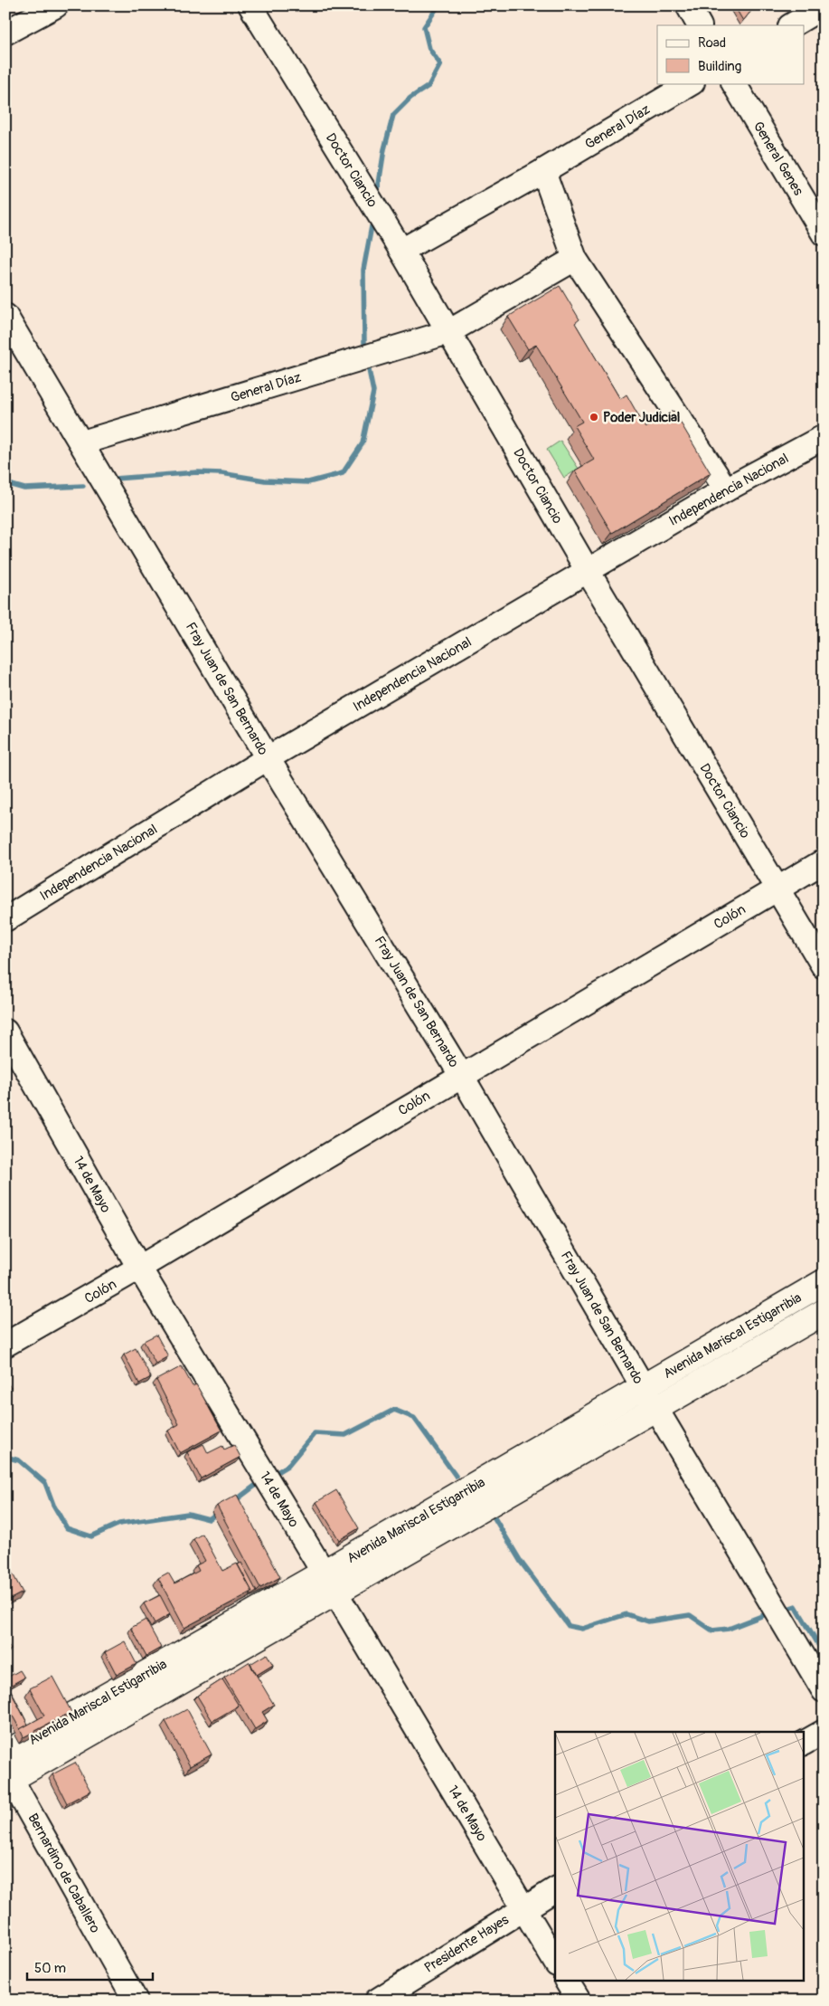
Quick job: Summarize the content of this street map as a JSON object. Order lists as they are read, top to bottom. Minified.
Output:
{"streets":{"main road":["Avenida Mariscal Estigarribia"],"street":["General Díaz","General Genes","Doctor Ciancio","Independencia Nacional","Fray Juan de San Bernardo","Colón","14 de Mayo","Bernardino de Caballero","Presidente Hayes"]},"crossings":[["General Díaz","Doctor Ciancio"],["General Díaz","Fray Juan de San Bernardo"],["Doctor Ciancio","Independencia Nacional"],["Doctor Ciancio","Colón"],["Independencia Nacional","Fray Juan de San Bernardo"],["Fray Juan de San Bernardo","Colón"],["Fray Juan de San Bernardo","Avenida Mariscal Estigarribia"],["Colón","14 de Mayo"],["14 de Mayo","Avenida Mariscal Estigarribia"],["14 de Mayo","Presidente Hayes"],["Avenida Mariscal Estigarribia","Bernardino de Caballero"]],"places":["Poder Judicial"],"legend":["Road","Building"],"scale_bar":"50 m"}
